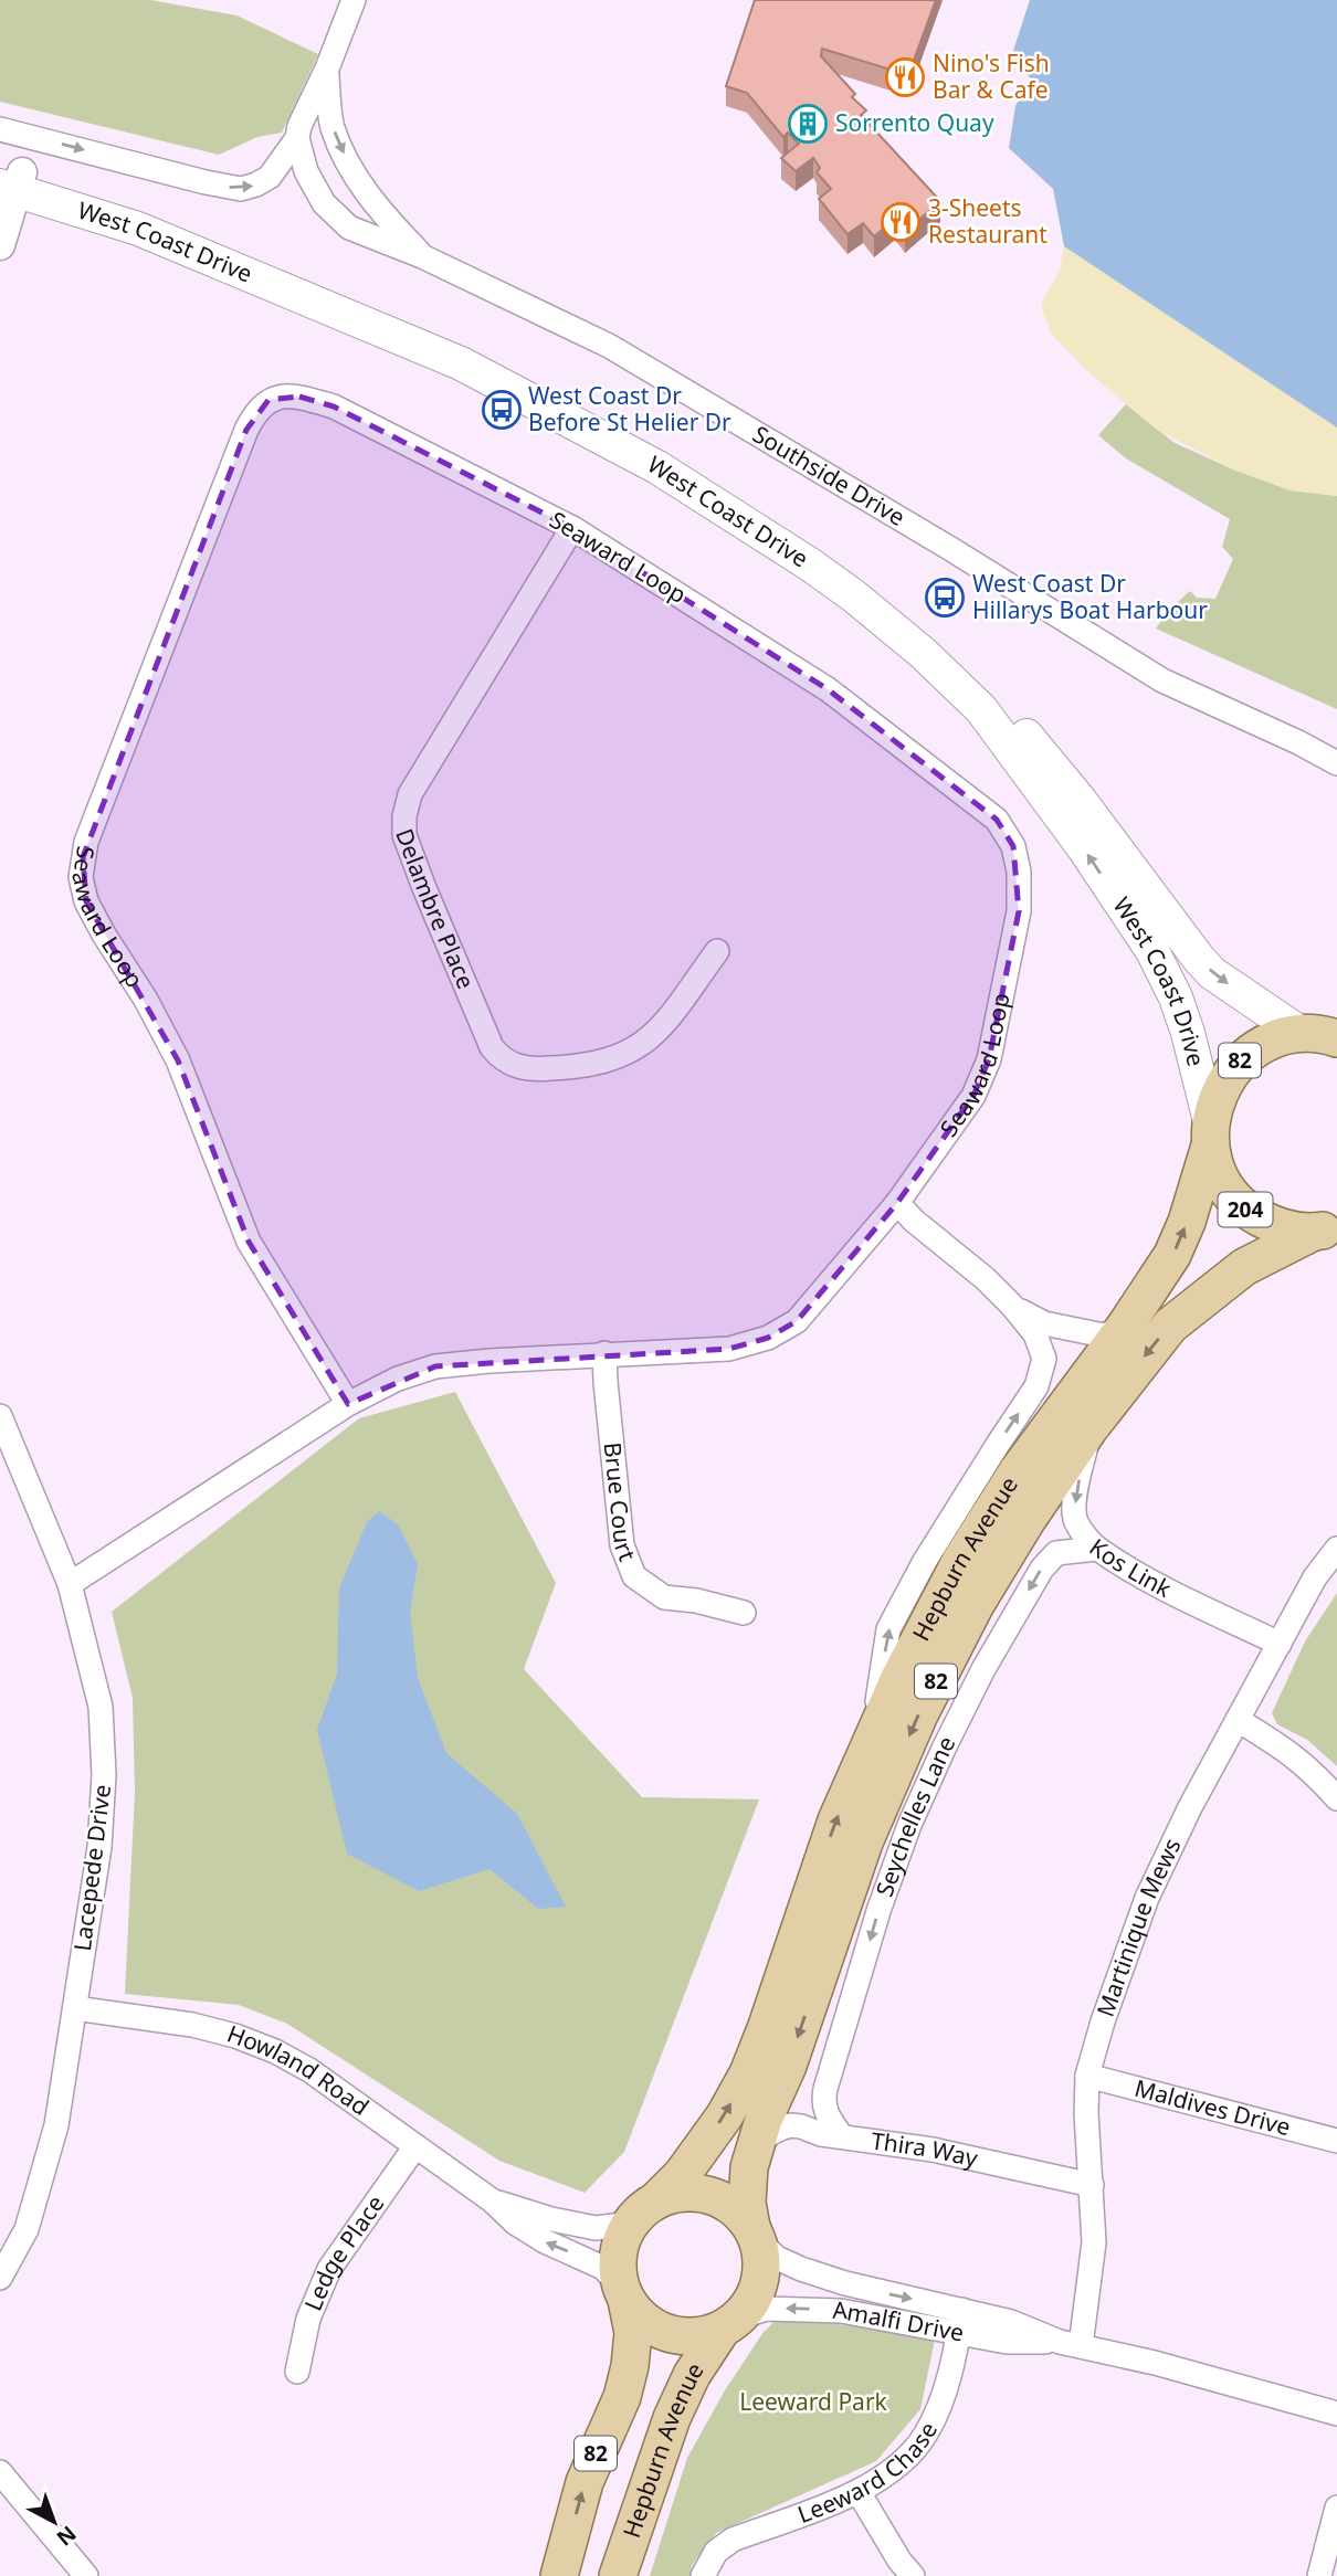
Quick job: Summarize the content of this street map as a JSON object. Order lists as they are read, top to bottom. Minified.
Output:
{"streets":{"main road":["West Coast Drive","82","204","Hepburn Avenue"],"street":["Southside Drive","Seaward Loop","Delambre Place","Brue Court","Kos Link","Seychelles Lane","Lacepede Drive","Martinique Mews","Howland Road","Maldives Drive","Thira Way","Ledge Place","Amalfi Drive","Leeward Chase"]},"crossings":[["West Coast Drive","82"],["West Coast Drive","204"],["West Coast Drive","Hepburn Avenue"],["Seaward Loop","Delambre Place"],["Seaward Loop","Brue Court"],["Seaward Loop","Lacepede Drive"],["82","204"],["82","Hepburn Avenue"],["82","Howland Road"],["82","Amalfi Drive"],["204","Hepburn Avenue"],["Hepburn Avenue","Kos Link"],["Hepburn Avenue","Howland Road"],["Hepburn Avenue","Thira Way"],["Hepburn Avenue","Amalfi Drive"],["Kos Link","Seychelles Lane"],["Kos Link","Martinique Mews"],["Seychelles Lane","Thira Way"],["Lacepede Drive","Howland Road"],["Martinique Mews","Maldives Drive"],["Martinique Mews","Thira Way"],["Martinique Mews","Amalfi Drive"],["Howland Road","Ledge Place"],["Howland Road","Amalfi Drive"],["Amalfi Drive","Leeward Chase"]],"one_way":["Kos Link"],"parks":["Leeward Park"],"places":{"restaurant":["Nino's Fish Bar & Cafe","3-Sheets Restaurant"],"building":["Sorrento Quay"],"bus stop":["West Coast Dr Before St Helier Dr","West Coast Dr Hillarys Boat Harbour"]},"north":"bottom right"}
